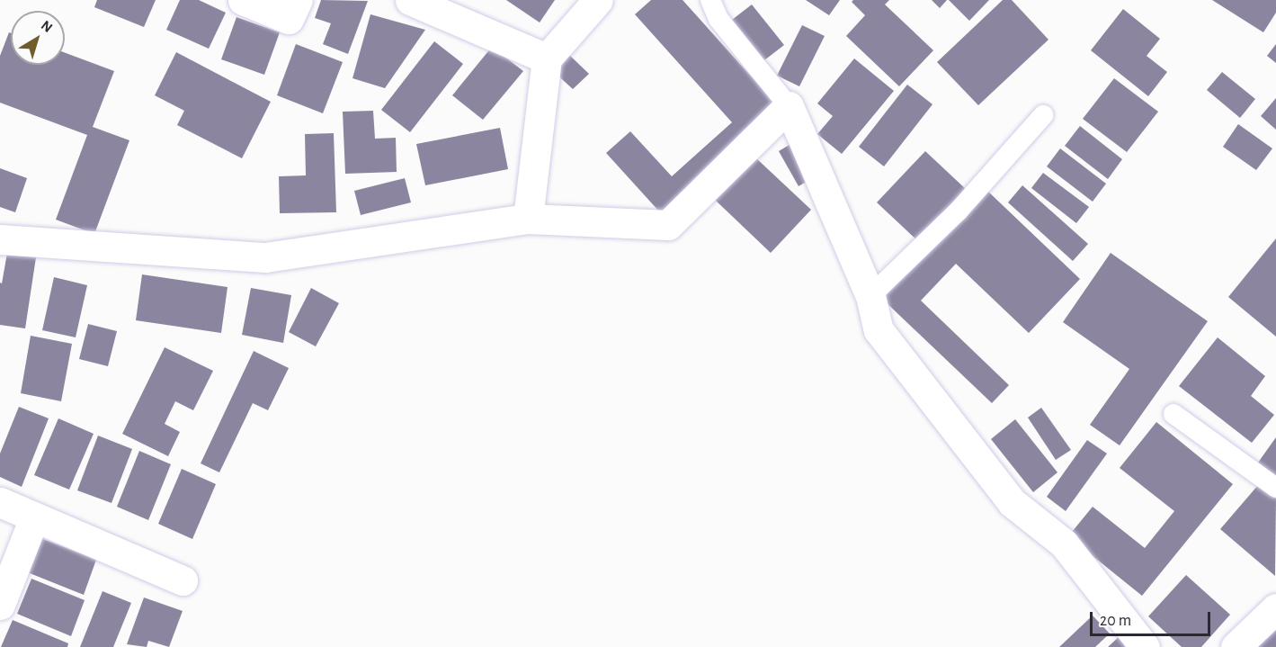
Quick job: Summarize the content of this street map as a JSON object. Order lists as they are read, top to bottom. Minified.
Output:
{"scale_bar":"20 m","north":"top right"}
